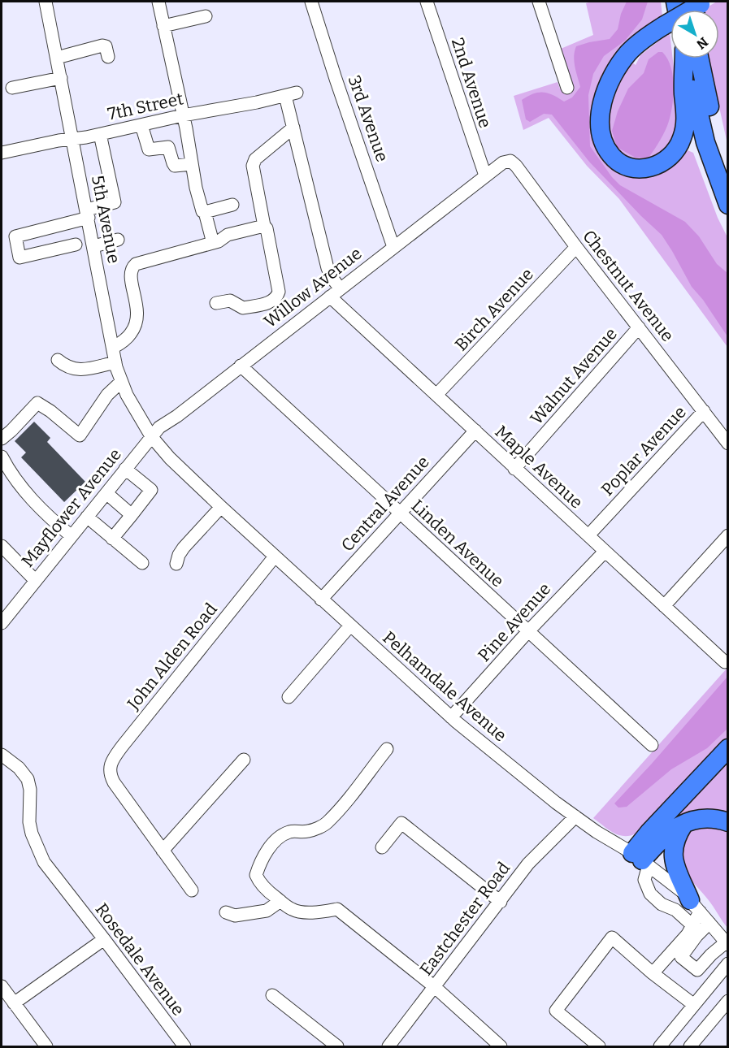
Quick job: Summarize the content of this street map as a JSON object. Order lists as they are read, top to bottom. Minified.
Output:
{"streets":{"street":["2nd Avenue","7th Street","3rd Avenue","5th Avenue","Chestnut Avenue","Willow Avenue","Birch Avenue","Walnut Avenue","Poplar Avenue","Maple Avenue","Central Avenue","Mayflower Avenue","Linden Avenue","Pine Avenue","John Alden Road","Pelhamdale Avenue","Eastchester Road","Rosedale Avenue"]},"crossings":[["2nd Avenue","Willow Avenue"],["7th Street","5th Avenue"],["7th Street","Maple Avenue"],["3rd Avenue","Willow Avenue"],["5th Avenue","Willow Avenue"],["5th Avenue","Mayflower Avenue"],["5th Avenue","Pelhamdale Avenue"],["Chestnut Avenue","Willow Avenue"],["Chestnut Avenue","Birch Avenue"],["Chestnut Avenue","Walnut Avenue"],["Chestnut Avenue","Poplar Avenue"],["Willow Avenue","Maple Avenue"],["Willow Avenue","Mayflower Avenue"],["Willow Avenue","Linden Avenue"],["Willow Avenue","Pelhamdale Avenue"],["Birch Avenue","Maple Avenue"],["Walnut Avenue","Maple Avenue"],["Poplar Avenue","Maple Avenue"],["Maple Avenue","Central Avenue"],["Maple Avenue","Pine Avenue"],["Central Avenue","Linden Avenue"],["Central Avenue","Pelhamdale Avenue"],["Mayflower Avenue","Pelhamdale Avenue"],["Linden Avenue","Pine Avenue"],["Pine Avenue","Pelhamdale Avenue"],["John Alden Road","Pelhamdale Avenue"],["Pelhamdale Avenue","Eastchester Road"]],"north":"bottom right"}
